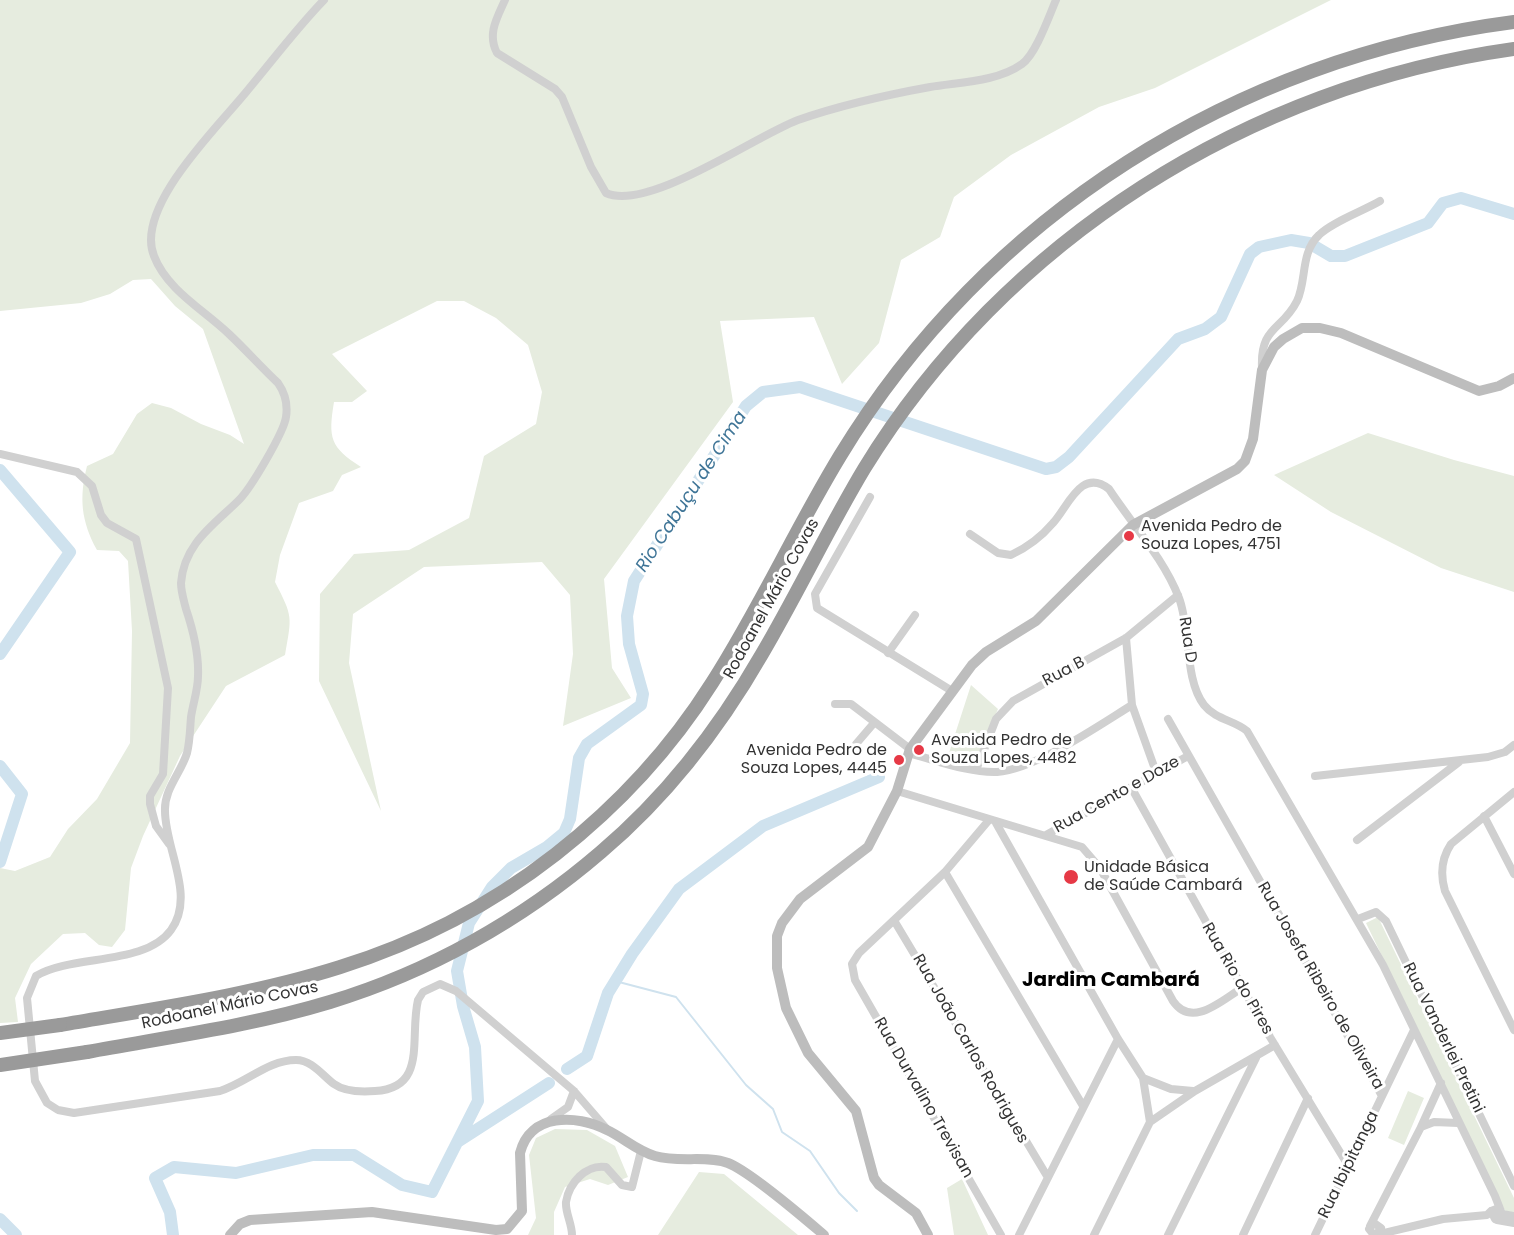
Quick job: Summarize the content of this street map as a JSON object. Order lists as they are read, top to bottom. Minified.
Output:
{"streets":{"highway":["Rodoanel Mário Covas"],"street":["Rua D","Rua B","Rua Cento e Doze","Rua Rio do Pires","Rua Josefa Ribeiro de Oliveira","Rua Vanderlei Pretini","Rua João Carlos Rodrigues","Rua Durvalino Trevisan","Rua Ibipitanga"]},"crossings":[["Rua D","Rua B"],["Rua D","Rua Vanderlei Pretini"],["Rua Cento e Doze","Rua Rio do Pires"],["Rua Cento e Doze","Rua Josefa Ribeiro de Oliveira"],["Rua Rio do Pires","Rua Ibipitanga"],["Rua Josefa Ribeiro de Oliveira","Rua Ibipitanga"],["Rua Vanderlei Pretini","Rua Ibipitanga"],["Rua João Carlos Rodrigues","Rua Durvalino Trevisan"]],"districts":["Jardim Cambará"],"water":["Rio Cabuçu de Cima"],"places":["Avenida Pedro de Souza Lopes, 4751","Avenida Pedro de Souza Lopes, 4482","Avenida Pedro de Souza Lopes, 4445","Unidade Básica de Saúde Cambará"]}
